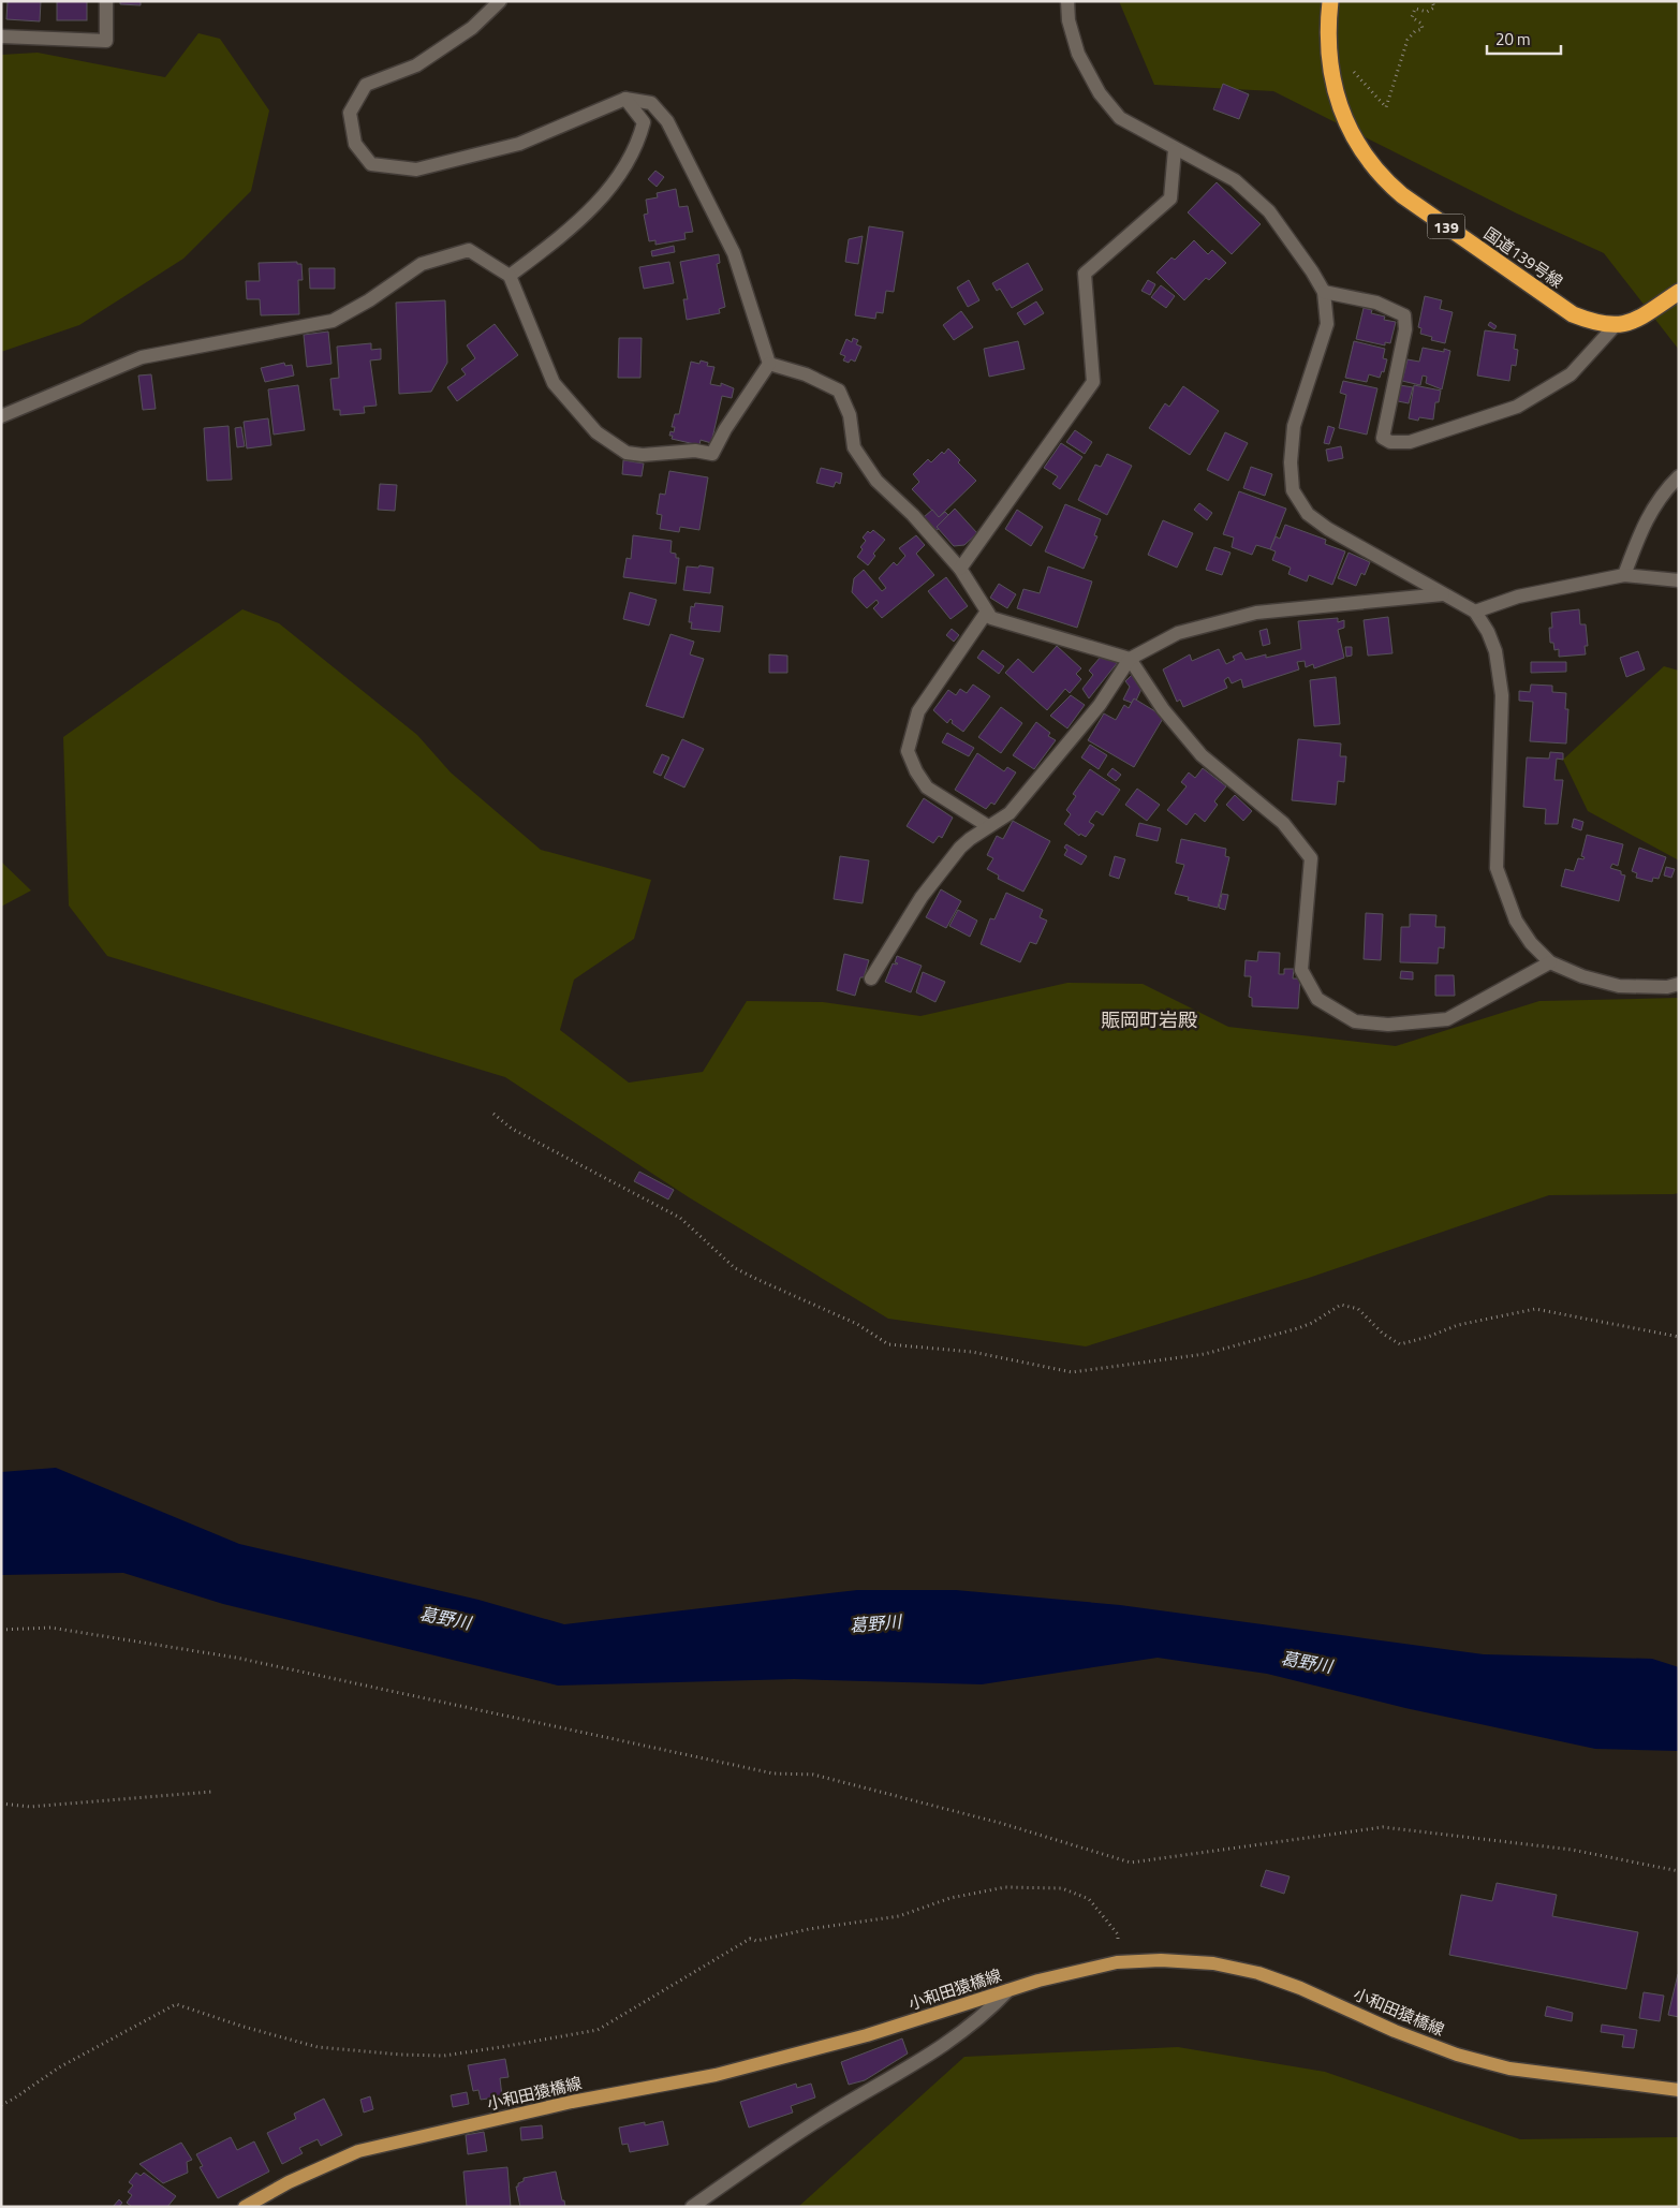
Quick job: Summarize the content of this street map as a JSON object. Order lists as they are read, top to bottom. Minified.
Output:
{"streets":{"highway":["139","国道139号線"],"main road":["小和田猿橋線"]},"districts":["賑岡町岩殿"],"water":["葛野川"],"scale_bar":"20 m"}
